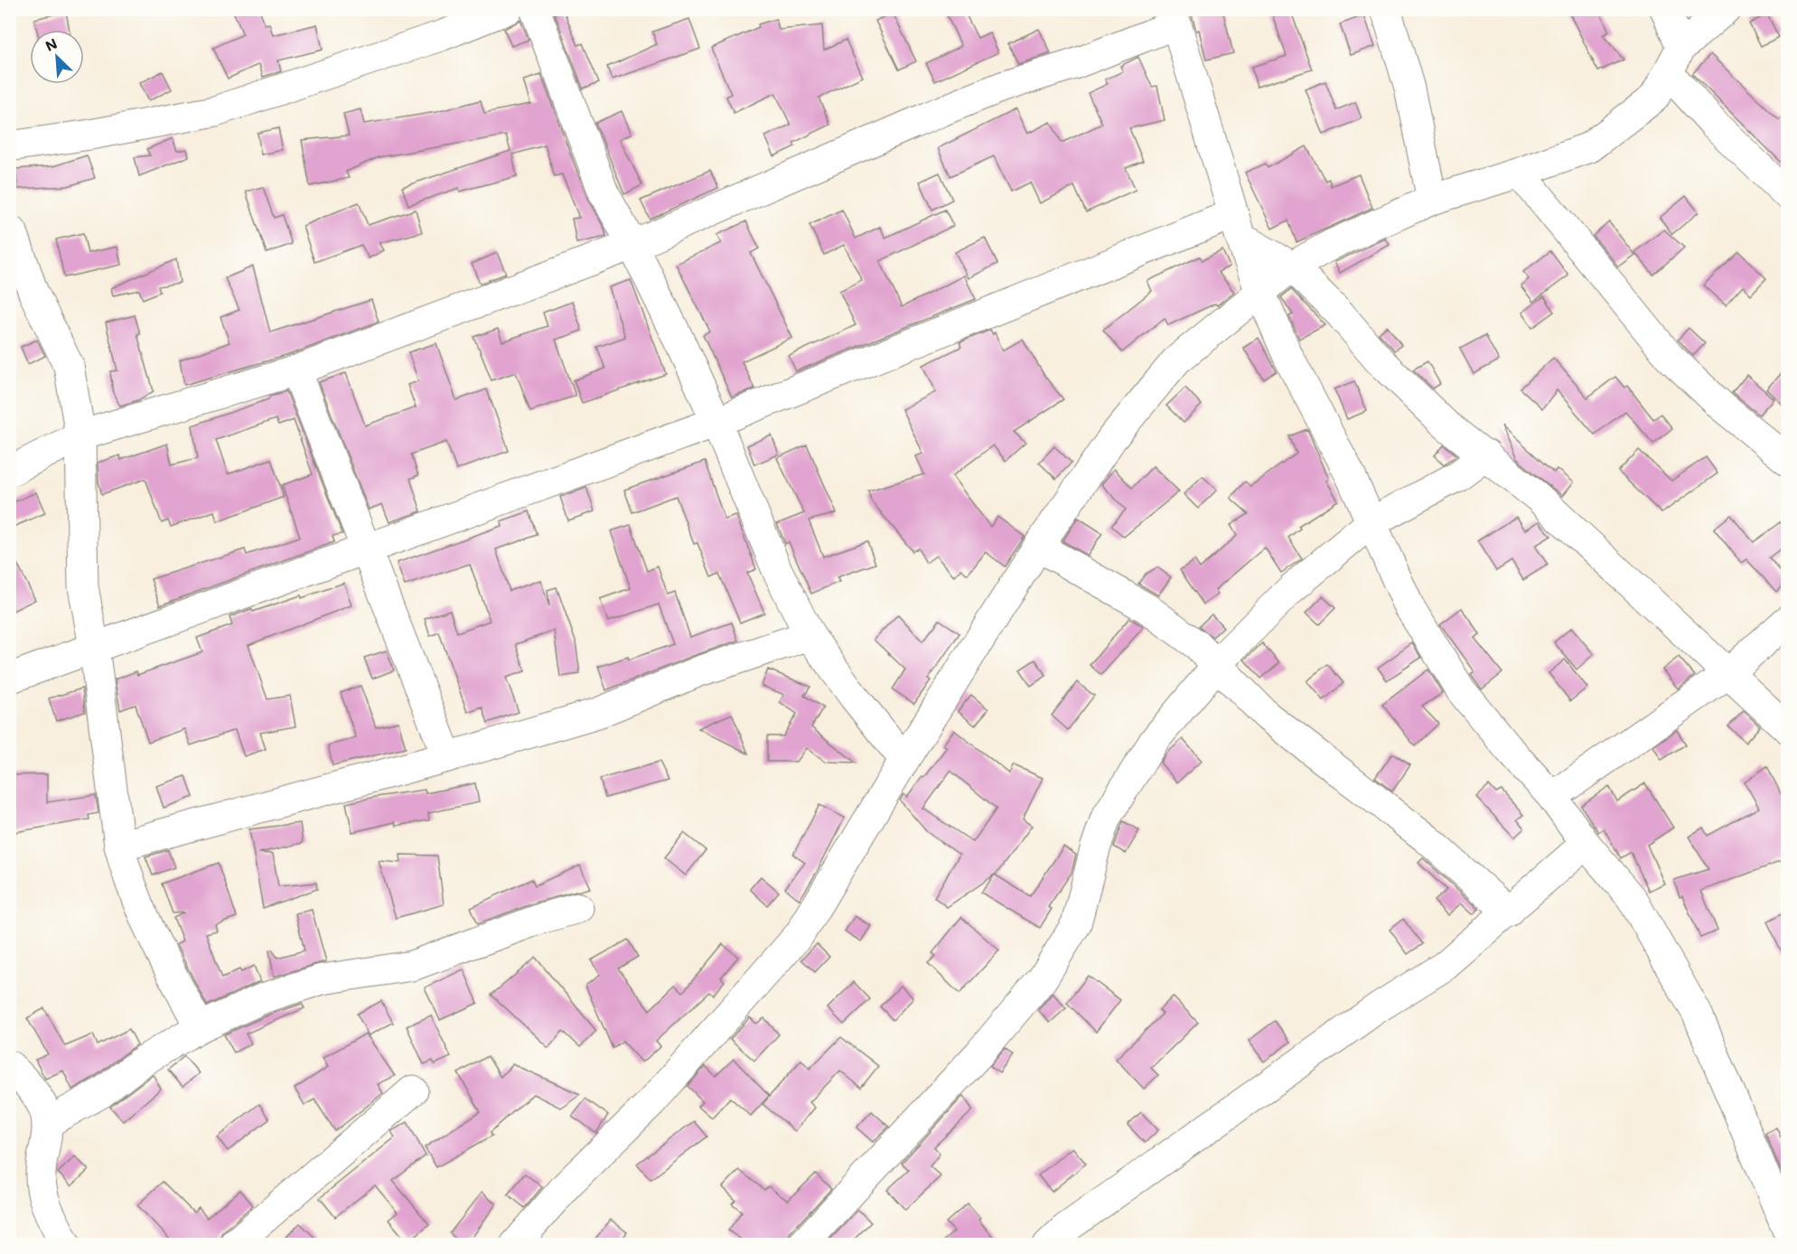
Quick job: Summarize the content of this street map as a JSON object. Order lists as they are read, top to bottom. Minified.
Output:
{"north":"top left"}
